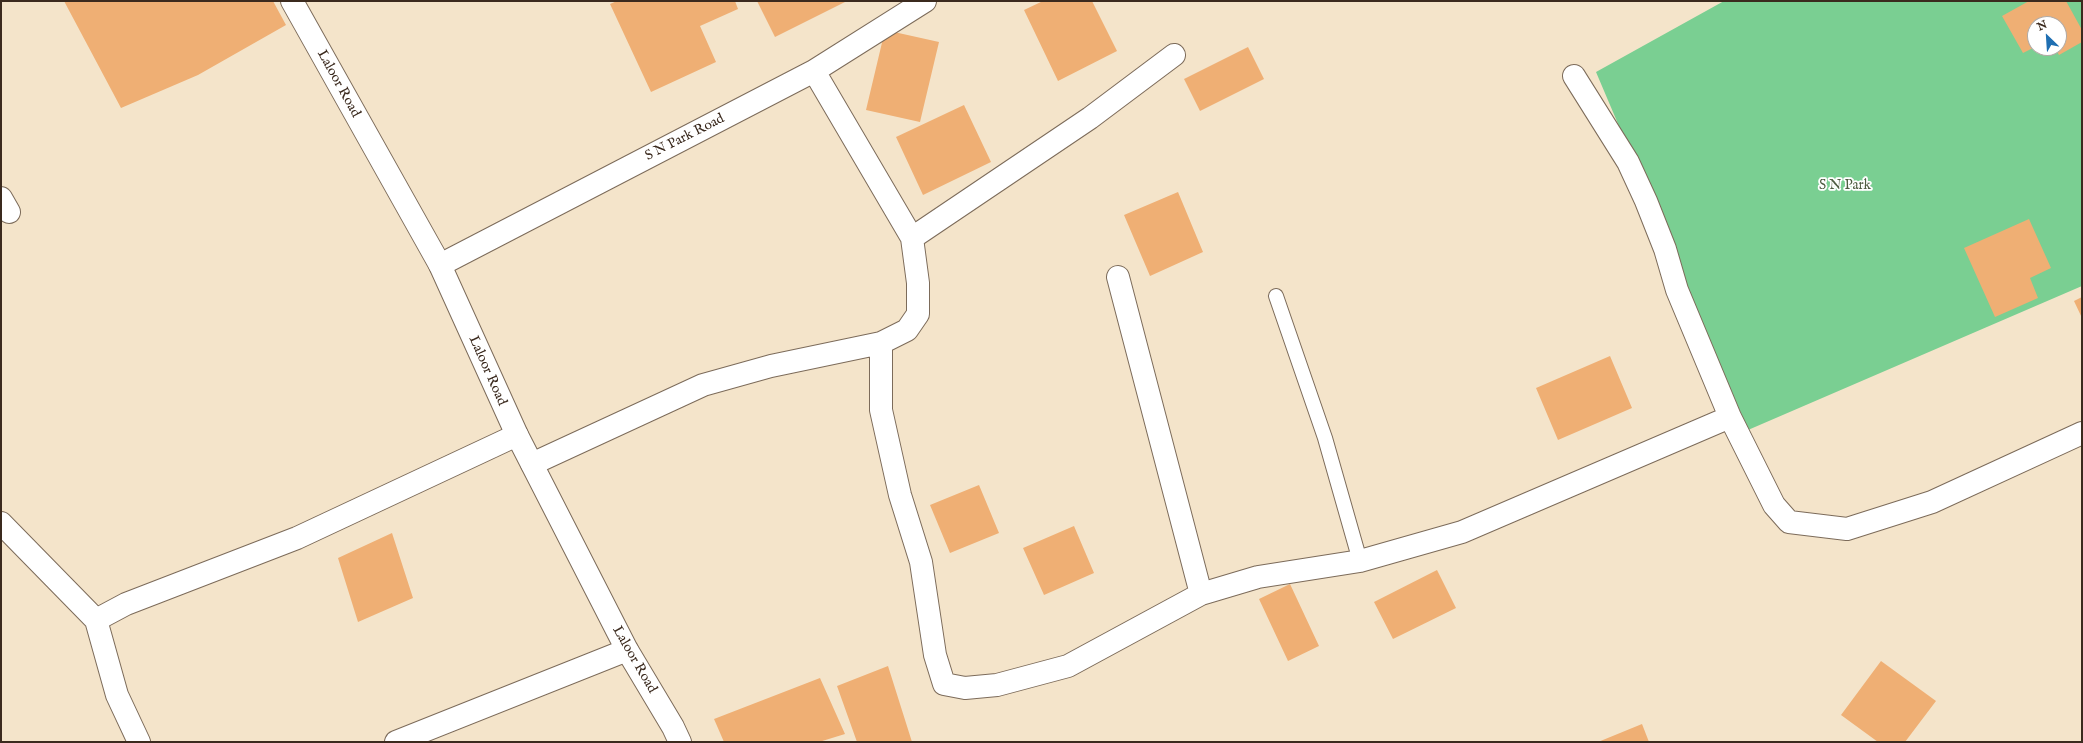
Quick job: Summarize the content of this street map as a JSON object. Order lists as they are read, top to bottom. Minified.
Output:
{"streets":{"street":["Laloor Road","S N Park Road"]},"crossings":[["Laloor Road","S N Park Road"]],"parks":["S N Park"],"north":"top left"}
